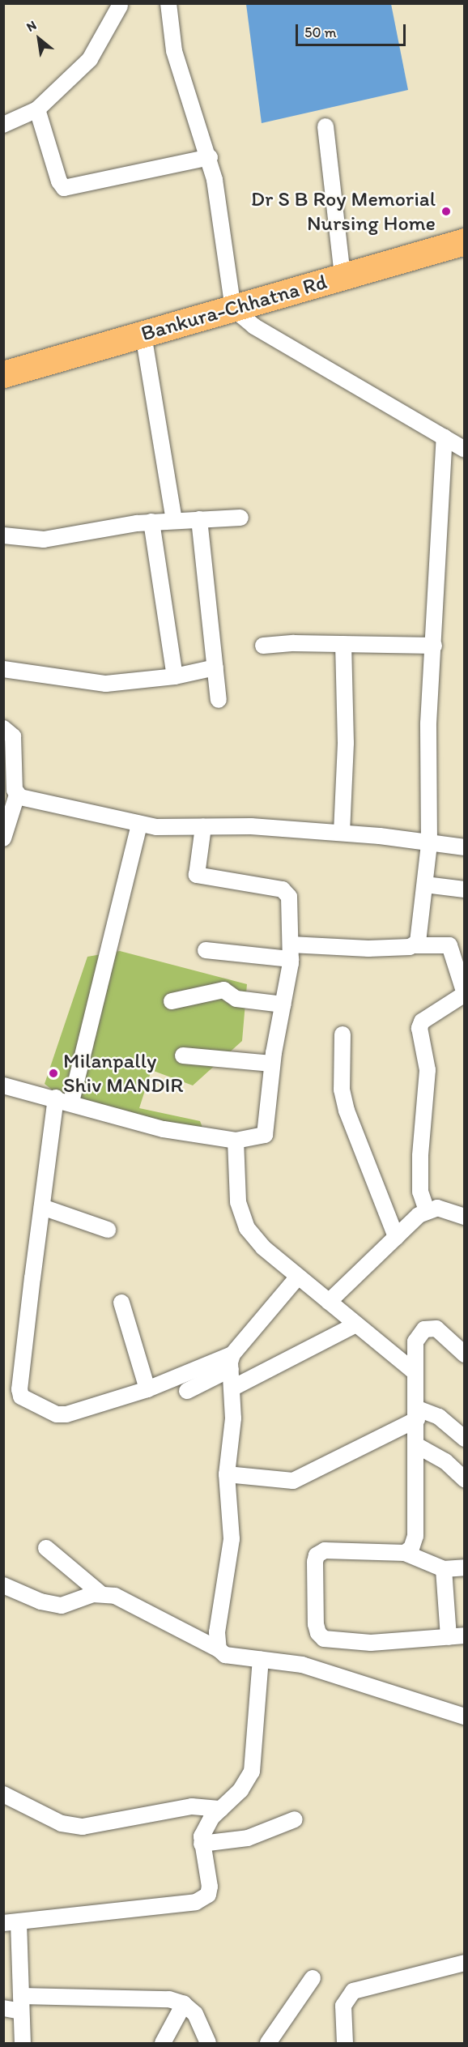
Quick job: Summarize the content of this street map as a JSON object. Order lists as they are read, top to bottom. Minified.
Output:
{"streets":{"highway":["Bankura-Chhatna Rd"]},"places":["Dr S B Roy Memorial Nursing Home","Milanpally Shiv MANDIR"],"scale_bar":"50 m","north":"top left"}
